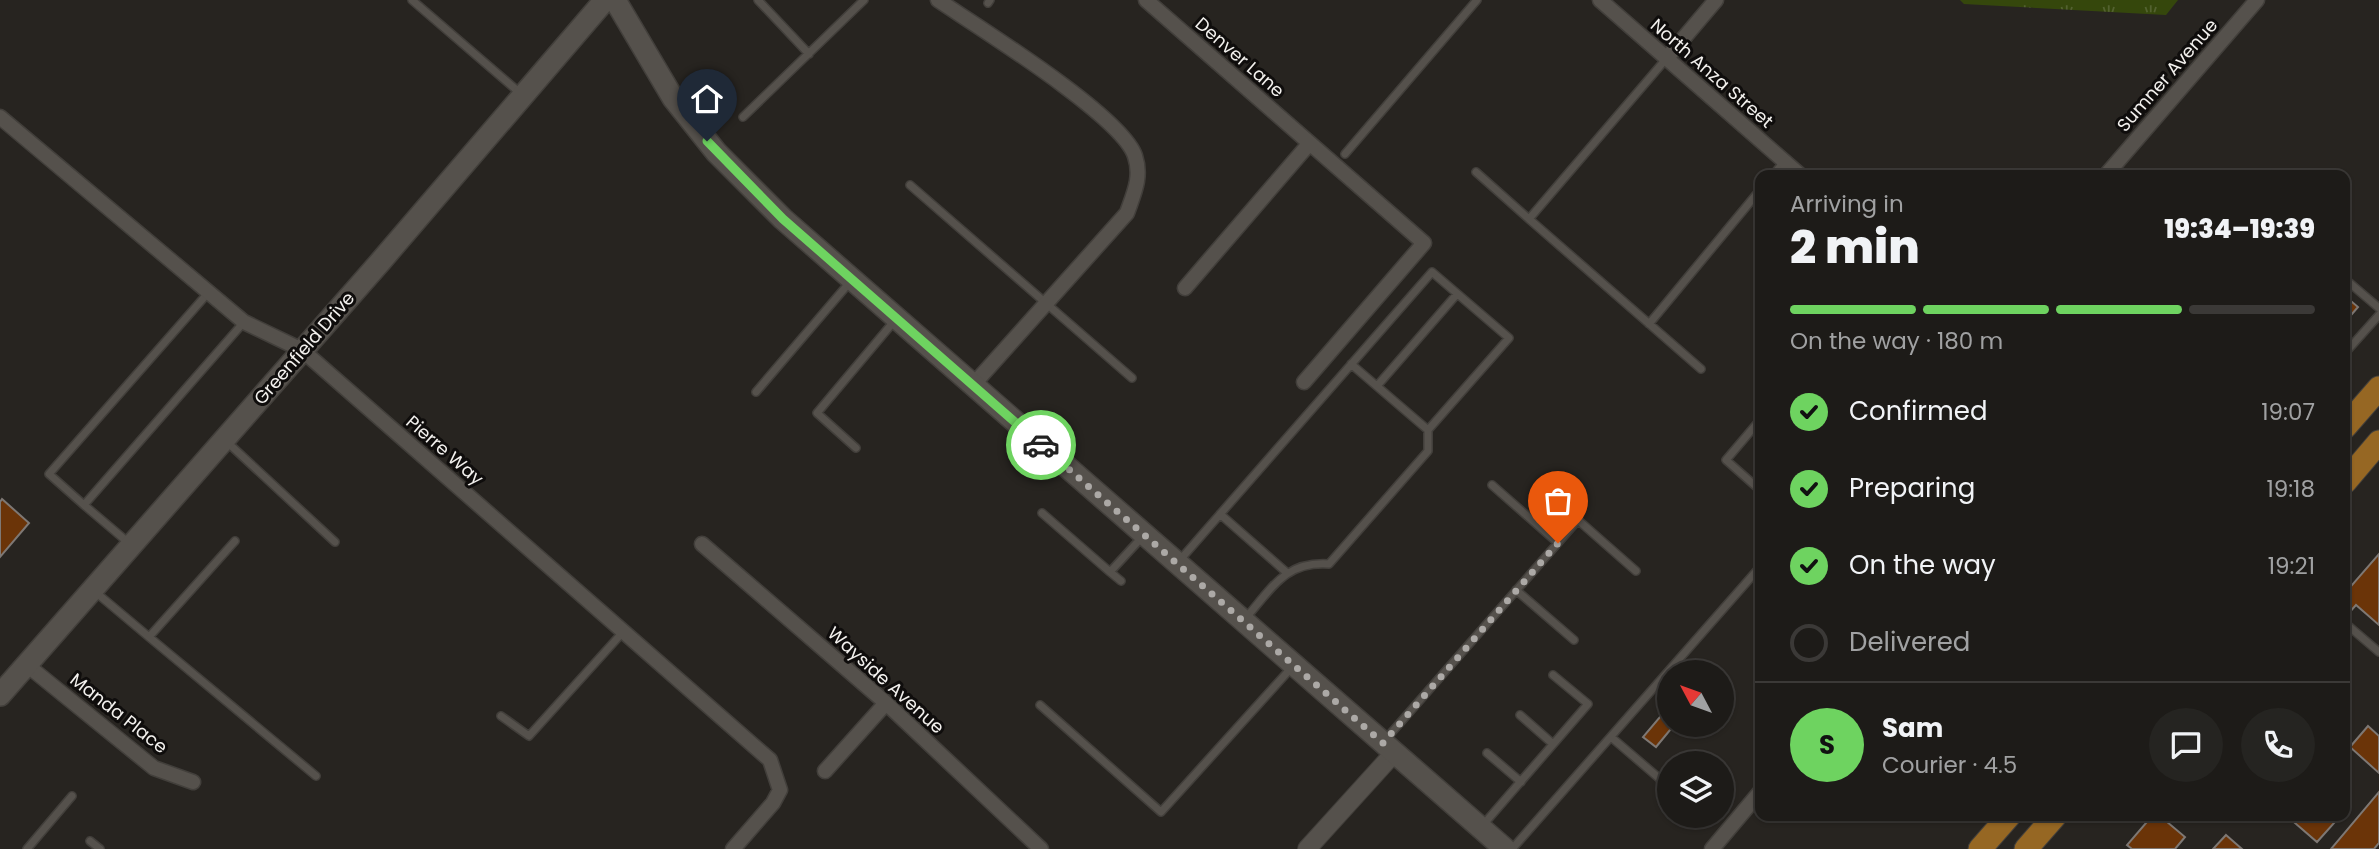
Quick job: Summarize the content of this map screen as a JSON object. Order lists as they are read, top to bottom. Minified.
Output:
{"streets":{"main road":["Greenfield Drive"],"street":["Denver Lane","North Anza Street","Sumner Avenue","Pierre Way","Wayside Avenue","Manda Place"]},"crossings":[["Greenfield Drive","Pierre Way"],["Greenfield Drive","Manda Place"]],"north":"top left","page":{"heading":["2 min","Arriving in","19:34–19:39"],"panel":["Sam","Courier · 4.5"],"bar":"On the way · 180 m","list":[["Confirmed","19:07"],["Preparing","19:18"],["On the way","19:21"],"Delivered"],"round":"S"}}
